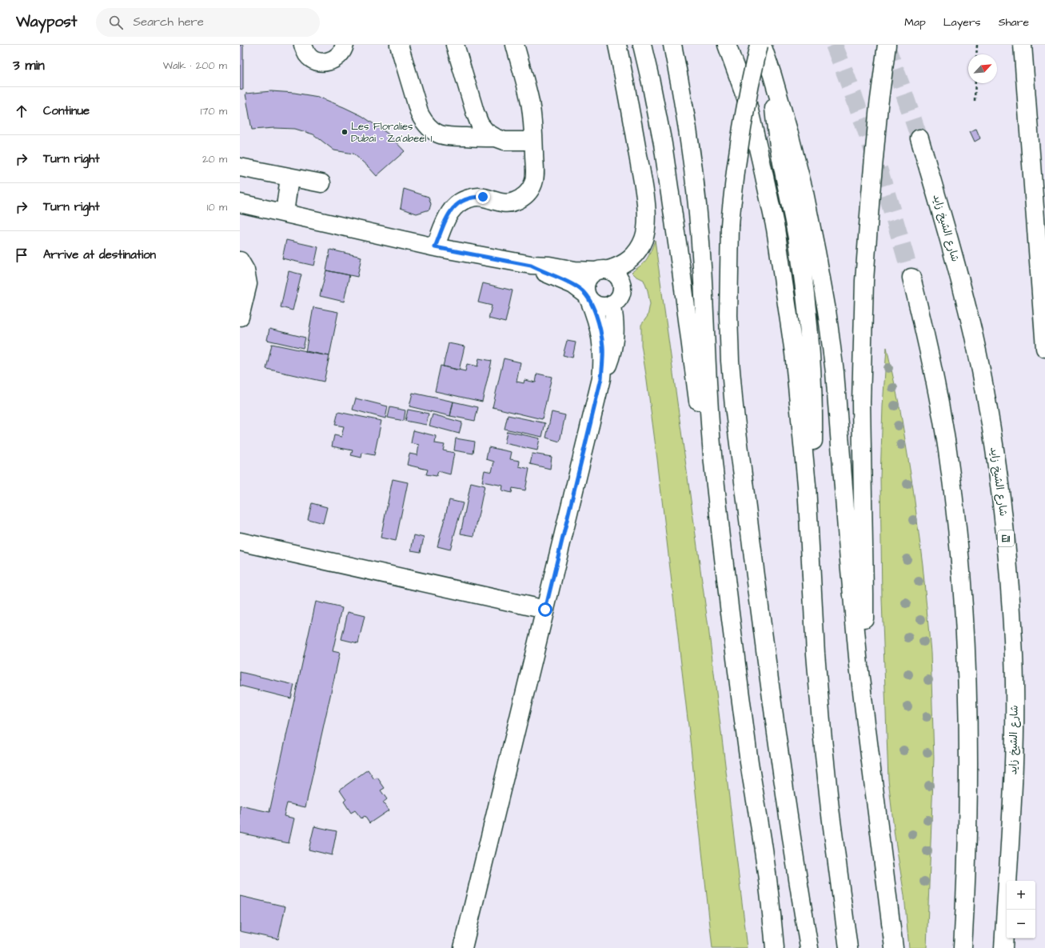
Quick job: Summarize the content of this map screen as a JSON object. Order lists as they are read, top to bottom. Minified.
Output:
{"streets":{"main road":["شارع الشيخ زايد","E11"]},"places":["Les Floralies Dubai - Za'abeel 1"],"north":"top right","page":{"header":"Waypost","search":"Search here","nav":["Map","Layers","Share"],"heading":["3 min","Walk · 200 m"],"list":[["Continue","170 m"],["Turn right","20 m"],["Turn right","10 m"],"Arrive at destination"],"map_buttons":["+","−"]}}
